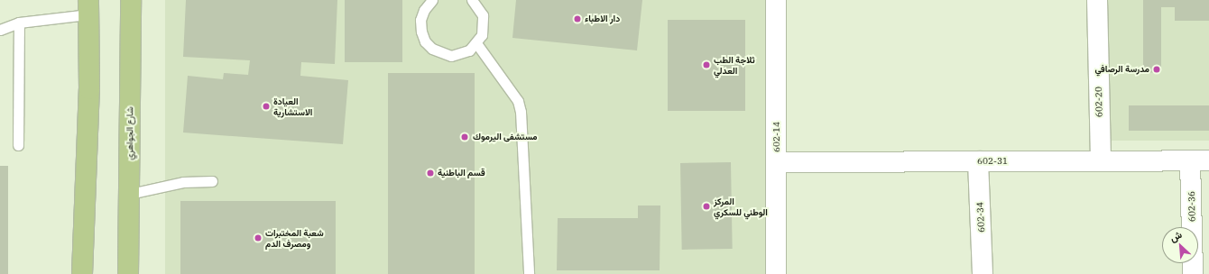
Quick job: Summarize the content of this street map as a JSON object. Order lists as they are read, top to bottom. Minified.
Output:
{"streets":{"main road":["شارع الجواهري"],"street":["602-20","602-14","602-31","602-36","602-34"]},"crossings":[["602-20","602-31"],["602-14","602-31"],["602-31","602-36"],["602-31","602-34"]],"places":["دار الاطباء","ثلاجة الطب العدلي","مدرسة الرصافي","العيادة الاستشارية","مستشفى اليرموك","قسم الباطنية","المركز الوطني للسكري","شعبة المختبرات ومصرف الدم"],"north":"top left"}
